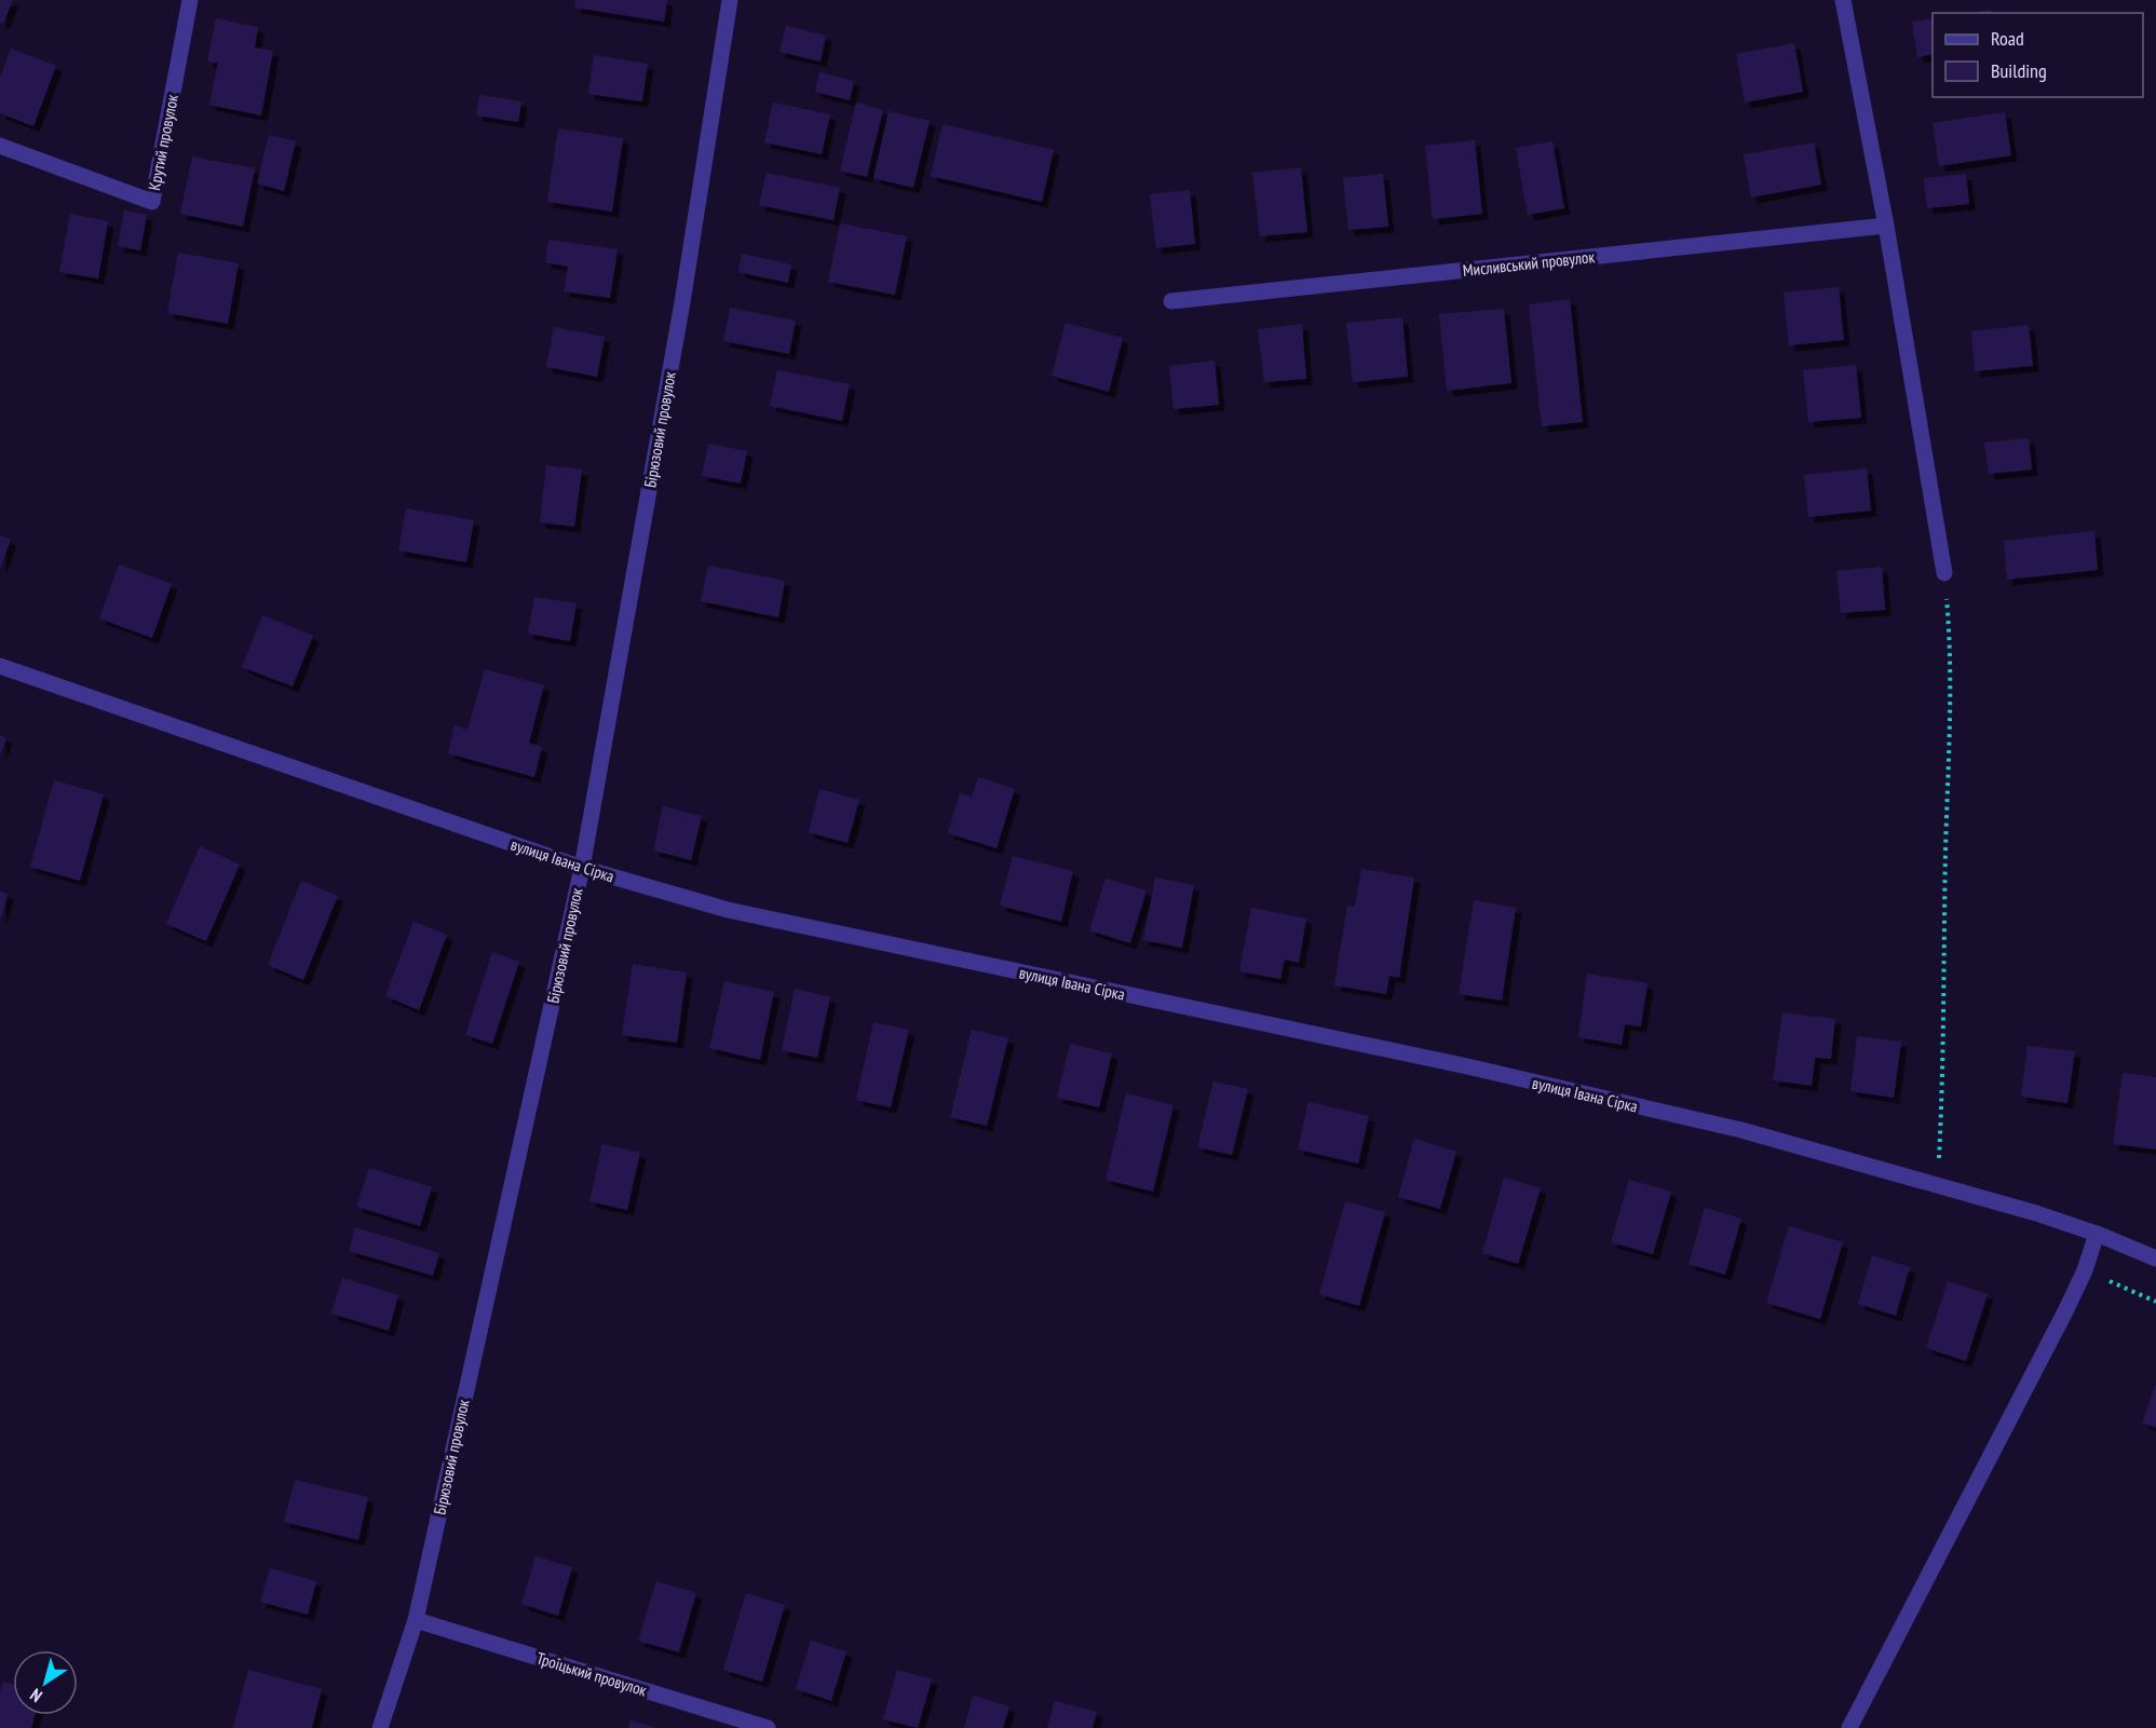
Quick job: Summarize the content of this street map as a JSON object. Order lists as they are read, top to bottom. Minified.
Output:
{"streets":{"street":["Крутий провулок","Мисливський провулок","Бірюзовий провулок","вулиця Івана Сірка","Троїцький провулок"]},"crossings":[["Бірюзовий провулок","вулиця Івана Сірка"],["Бірюзовий провулок","Троїцький провулок"]],"legend":["Road","Building"],"north":"bottom left"}
